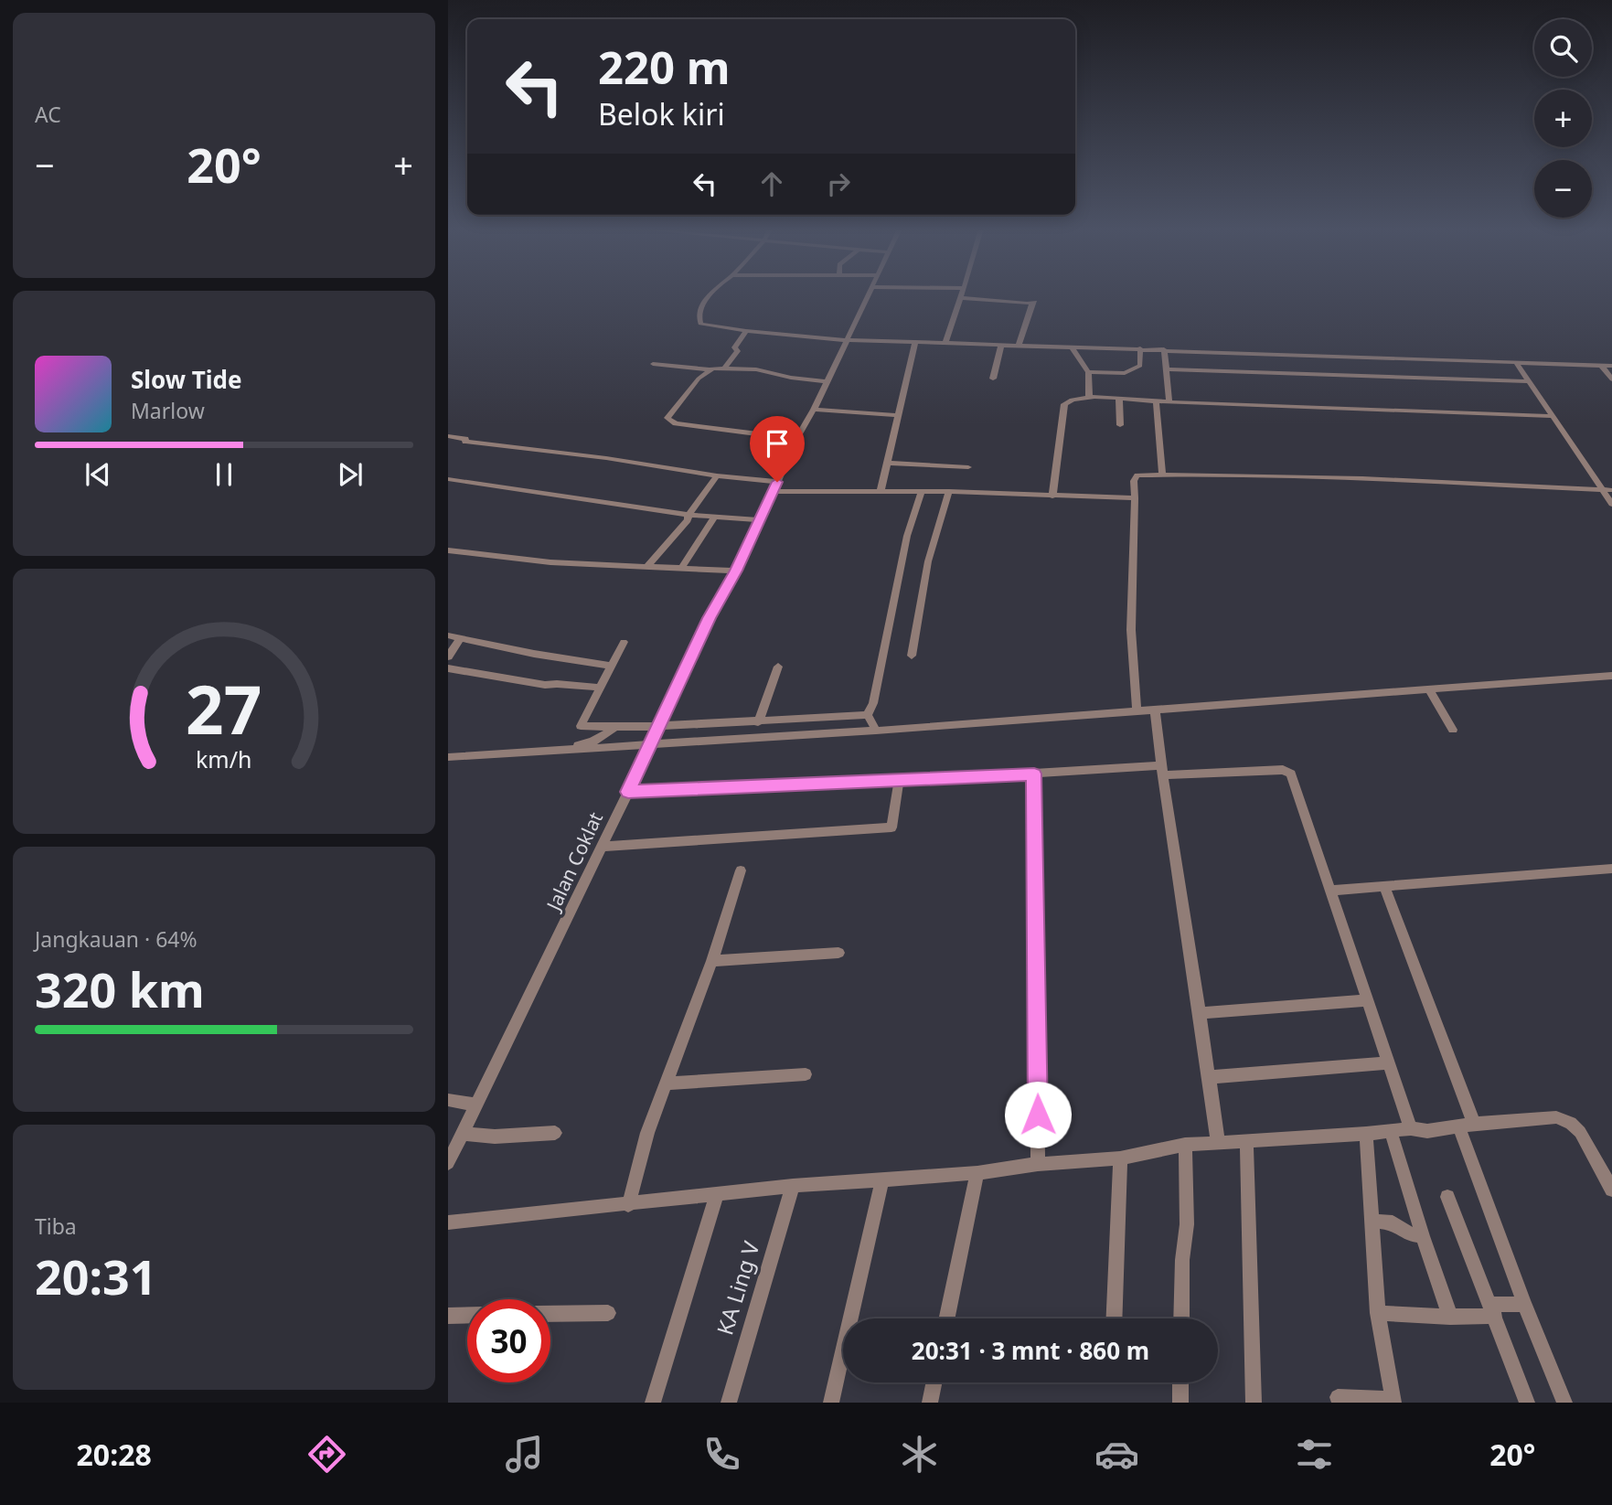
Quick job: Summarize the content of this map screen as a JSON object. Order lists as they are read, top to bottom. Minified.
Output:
{"streets":{"street":["Jalan Coklat","KA Ling V"]},"page":{"tile":["AC",["Jangkauan · 64%","320 km"],["Tiba","20:31"]],"map_buttons":["+","−"],"turn":["220 m","Belok kiri"],"heat":["−","20°","+"],"song":["Slow Tide","Marlow"],"limit":"30","trip":"20:31 · 3 mnt · 860 m","tabs":["20:28","20°"],"gauge":["27","km/h"]}}
